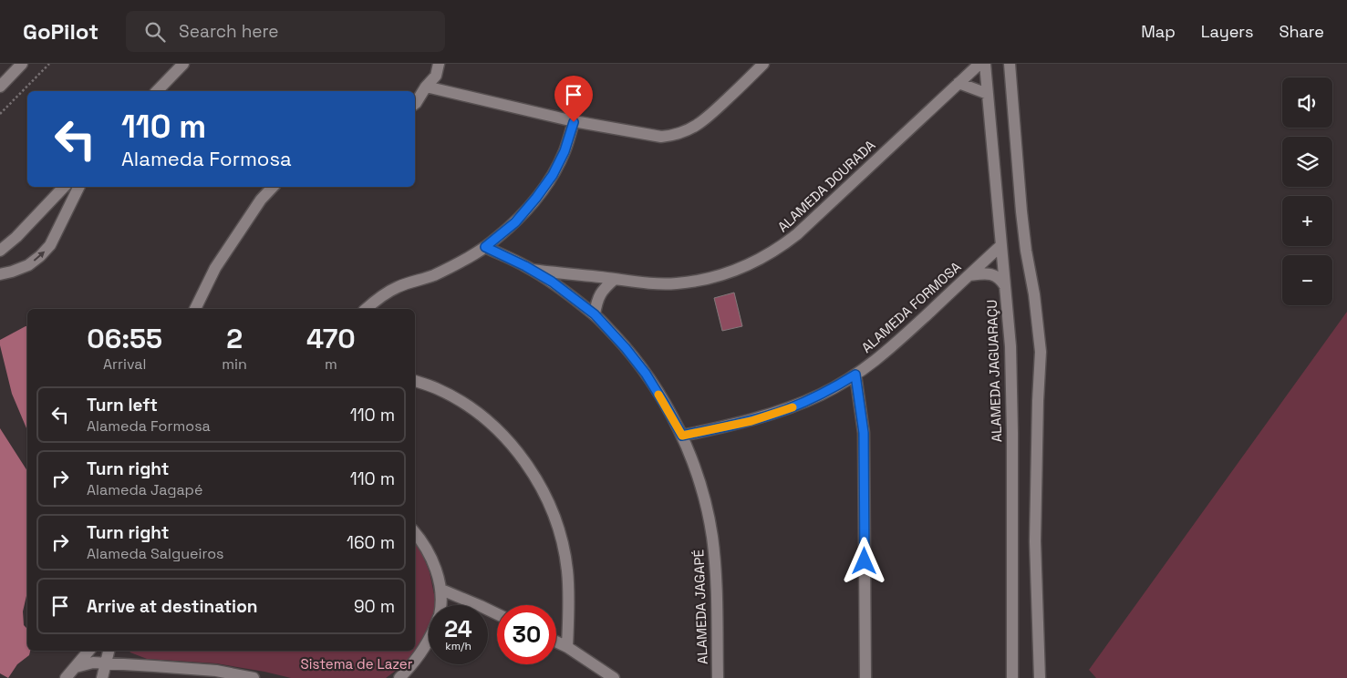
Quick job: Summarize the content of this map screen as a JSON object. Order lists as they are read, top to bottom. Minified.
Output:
{"streets":{"street":["ALAMEDA DOURADA","ALAMEDA FORMOSA","ALAMEDA JAGUARAÇU","ALAMEDA JAGAPÉ"]},"crossings":[["ALAMEDA DOURADA","ALAMEDA JAGAPÉ"],["ALAMEDA FORMOSA","ALAMEDA JAGUARAÇU"],["ALAMEDA FORMOSA","ALAMEDA JAGAPÉ"]],"parks":["Sistema de Lazer"],"page":{"header":"GoPilot","search":"Search here","nav":["Map","Layers","Share"],"map_buttons":["+","−"],"turn":["110 m","Alameda Formosa"],"eta":["06:55","Arrival","2","min","470","m"],"list":[{"name":"Turn left","note":"Alameda Formosa","value":"110 m"},{"name":"Turn right","note":"Alameda Jagapé","value":"110 m"},{"name":"Turn right","note":"Alameda Salgueiros","value":"160 m"},{"name":"Arrive at destination","value":"90 m"}],"speed":"24 km/h","limit":"30"}}
